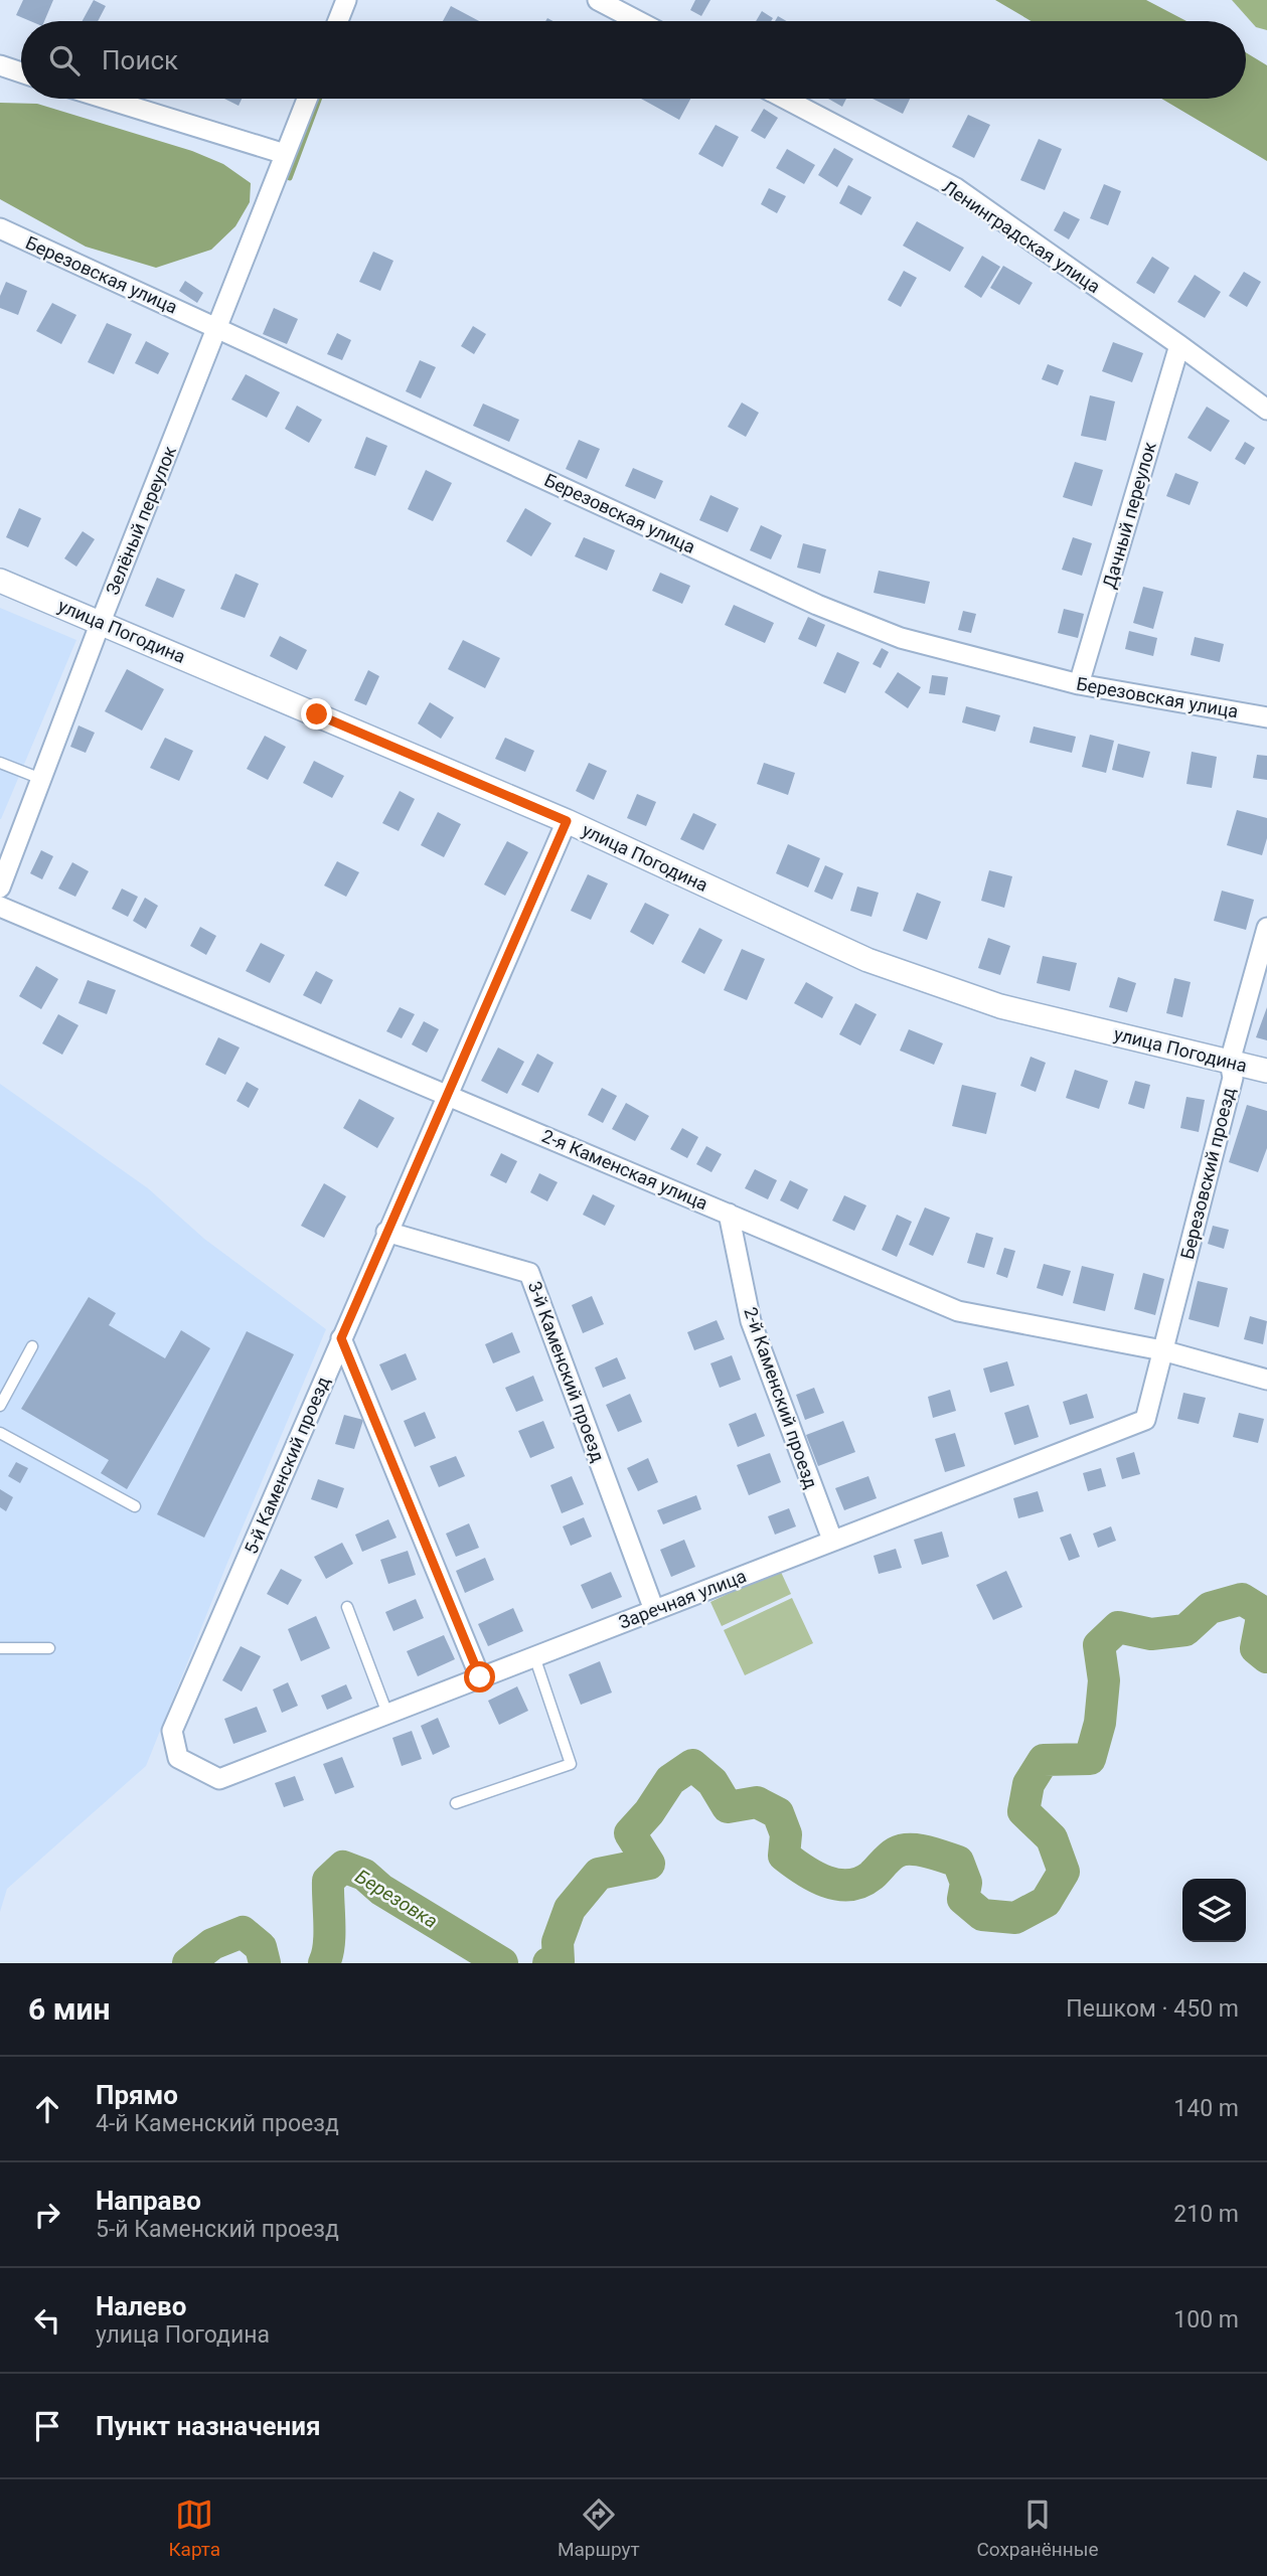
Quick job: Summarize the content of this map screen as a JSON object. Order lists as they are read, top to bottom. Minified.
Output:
{"streets":{"street":["Ленинградская улица","Березовская улица","Дачный переулок","Зелёный переулок","улица Погодина","2-я Каменская улица","Березовский проезд","3-й Каменский проезд","2-й Каменский проезд","5-й Каменский проезд","Заречная улица"]},"crossings":[["Ленинградская улица","Дачный переулок"],["Березовская улица","Дачный переулок"],["Березовская улица","Зелёный переулок"],["Зелёный переулок","улица Погодина"],["улица Погодина","Березовский проезд"],["улица Погодина","5-й Каменский проезд"],["2-я Каменская улица","Березовский проезд"],["2-я Каменская улица","2-й Каменский проезд"],["2-я Каменская улица","5-й Каменский проезд"],["Березовский проезд","Заречная улица"],["3-й Каменский проезд","5-й Каменский проезд"],["3-й Каменский проезд","Заречная улица"],["2-й Каменский проезд","Заречная улица"],["5-й Каменский проезд","Заречная улица"]],"water":["Березовка"],"page":{"search":"Поиск","heading":["6 мин","Пешком · 450 m"],"list":[["Прямо","4-й Каменский проезд","140 m"],["Направо","5-й Каменский проезд","210 m"],["Налево","улица Погодина","100 m"],"Пункт назначения"],"nav":["Карта","Маршрут","Сохранённые"]}}
